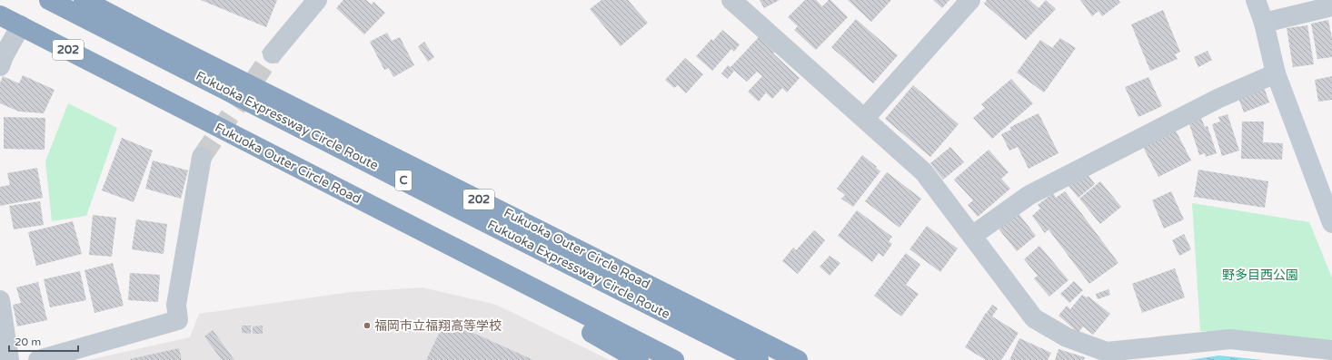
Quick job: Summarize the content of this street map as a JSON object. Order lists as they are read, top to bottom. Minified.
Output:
{"streets":{"highway":["202","Fukuoka Expressway Circle Route","Fukuoka Outer Circle Road","C"]},"parks":["野多目西公園"],"places":["福岡市立福翔高等学校"],"scale_bar":"20 m"}
